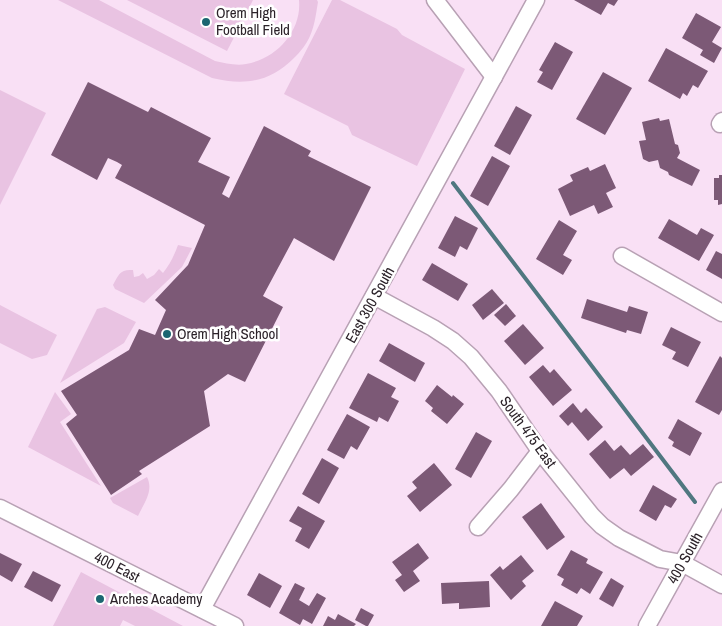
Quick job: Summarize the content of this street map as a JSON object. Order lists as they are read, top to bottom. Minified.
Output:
{"streets":{"street":["East 300 South","South 475 East","400 South","400 East"]},"crossings":[["East 300 South","South 475 East"],["East 300 South","400 East"],["South 475 East","400 South"]],"places":["Orem High Football Field","Orem High School","Arches Academy"]}
